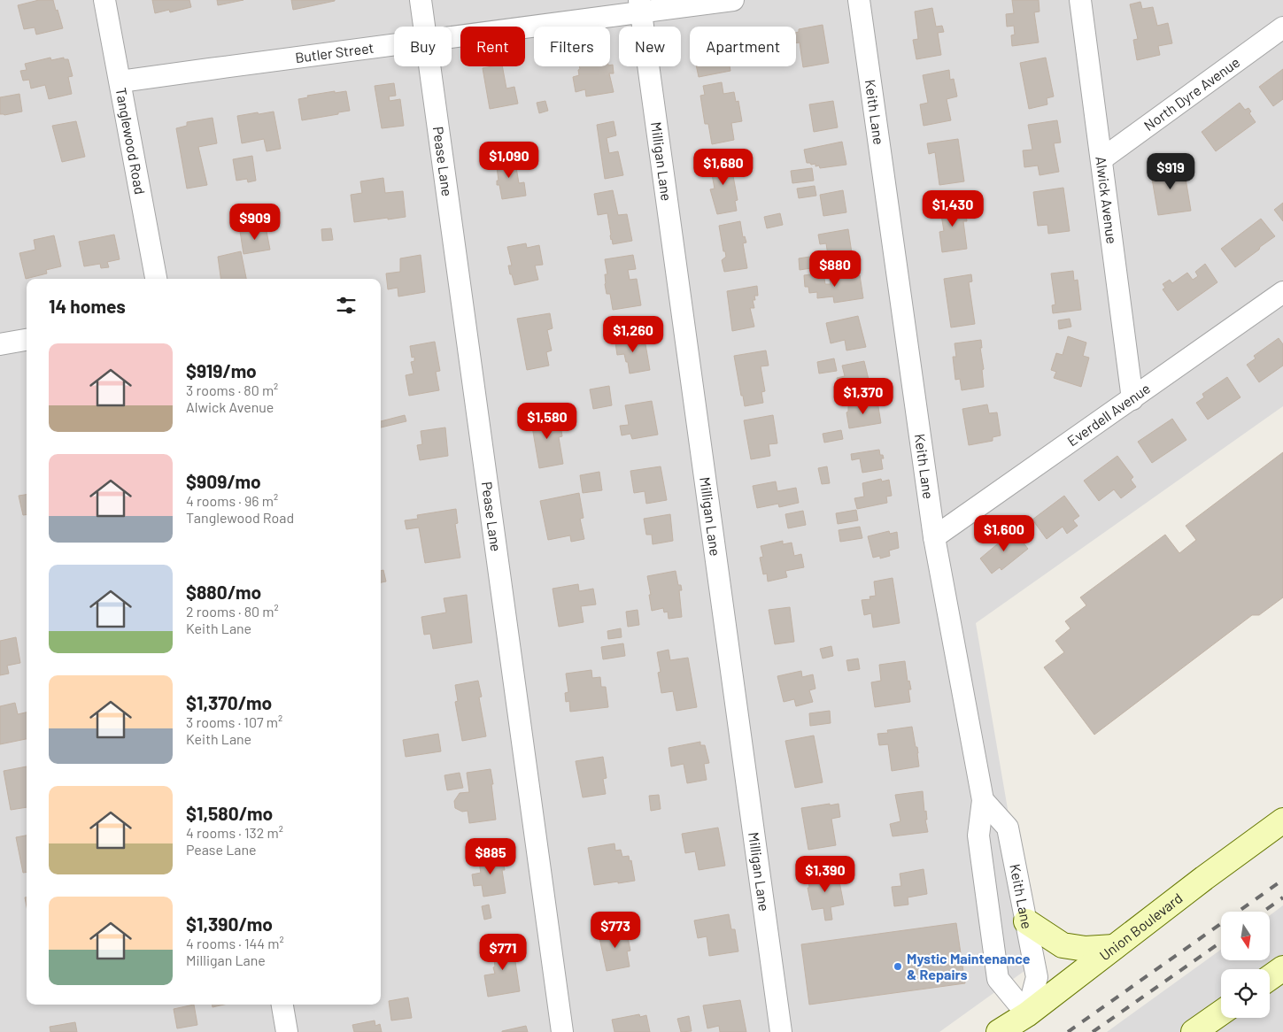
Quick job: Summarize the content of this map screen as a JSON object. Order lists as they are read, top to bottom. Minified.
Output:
{"streets":{"main road":["Union Boulevard"],"street":["Butler Street","North Dyre Avenue","Keith Lane","Tanglewood Road","Pease Lane","Milligan Lane","Alwick Avenue","Everdell Avenue"]},"crossings":[["Butler Street","Tanglewood Road"],["Butler Street","Milligan Lane"],["North Dyre Avenue","Alwick Avenue"],["Keith Lane","Everdell Avenue"],["Keith Lane","Union Boulevard"],["Alwick Avenue","Everdell Avenue"]],"places":["Mystic Maintenance & Repairs"],"north":"bottom","page":{"chip":["Buy","Rent","Filters","New","Apartment"],"price":["$1,090","$1,680","$919","$1,430","$909","$880","$1,260","$1,370","$1,580","$1,600","$885","$1,390","$773","$771"],"heading":"14 homes","list":[{"name":"$919/mo","note":"3 rooms · 80 m² · Alwick Avenue"},{"name":"$909/mo","note":"4 rooms · 96 m² · Tanglewood Road"},{"name":"$880/mo","note":"2 rooms · 80 m² · Keith Lane"},{"name":"$1,370/mo","note":"3 rooms · 107 m² · Keith Lane"},{"name":"$1,580/mo","note":"4 rooms · 132 m² · Pease Lane"},{"name":"$1,390/mo","note":"4 rooms · 144 m² · Milligan Lane"}]}}
